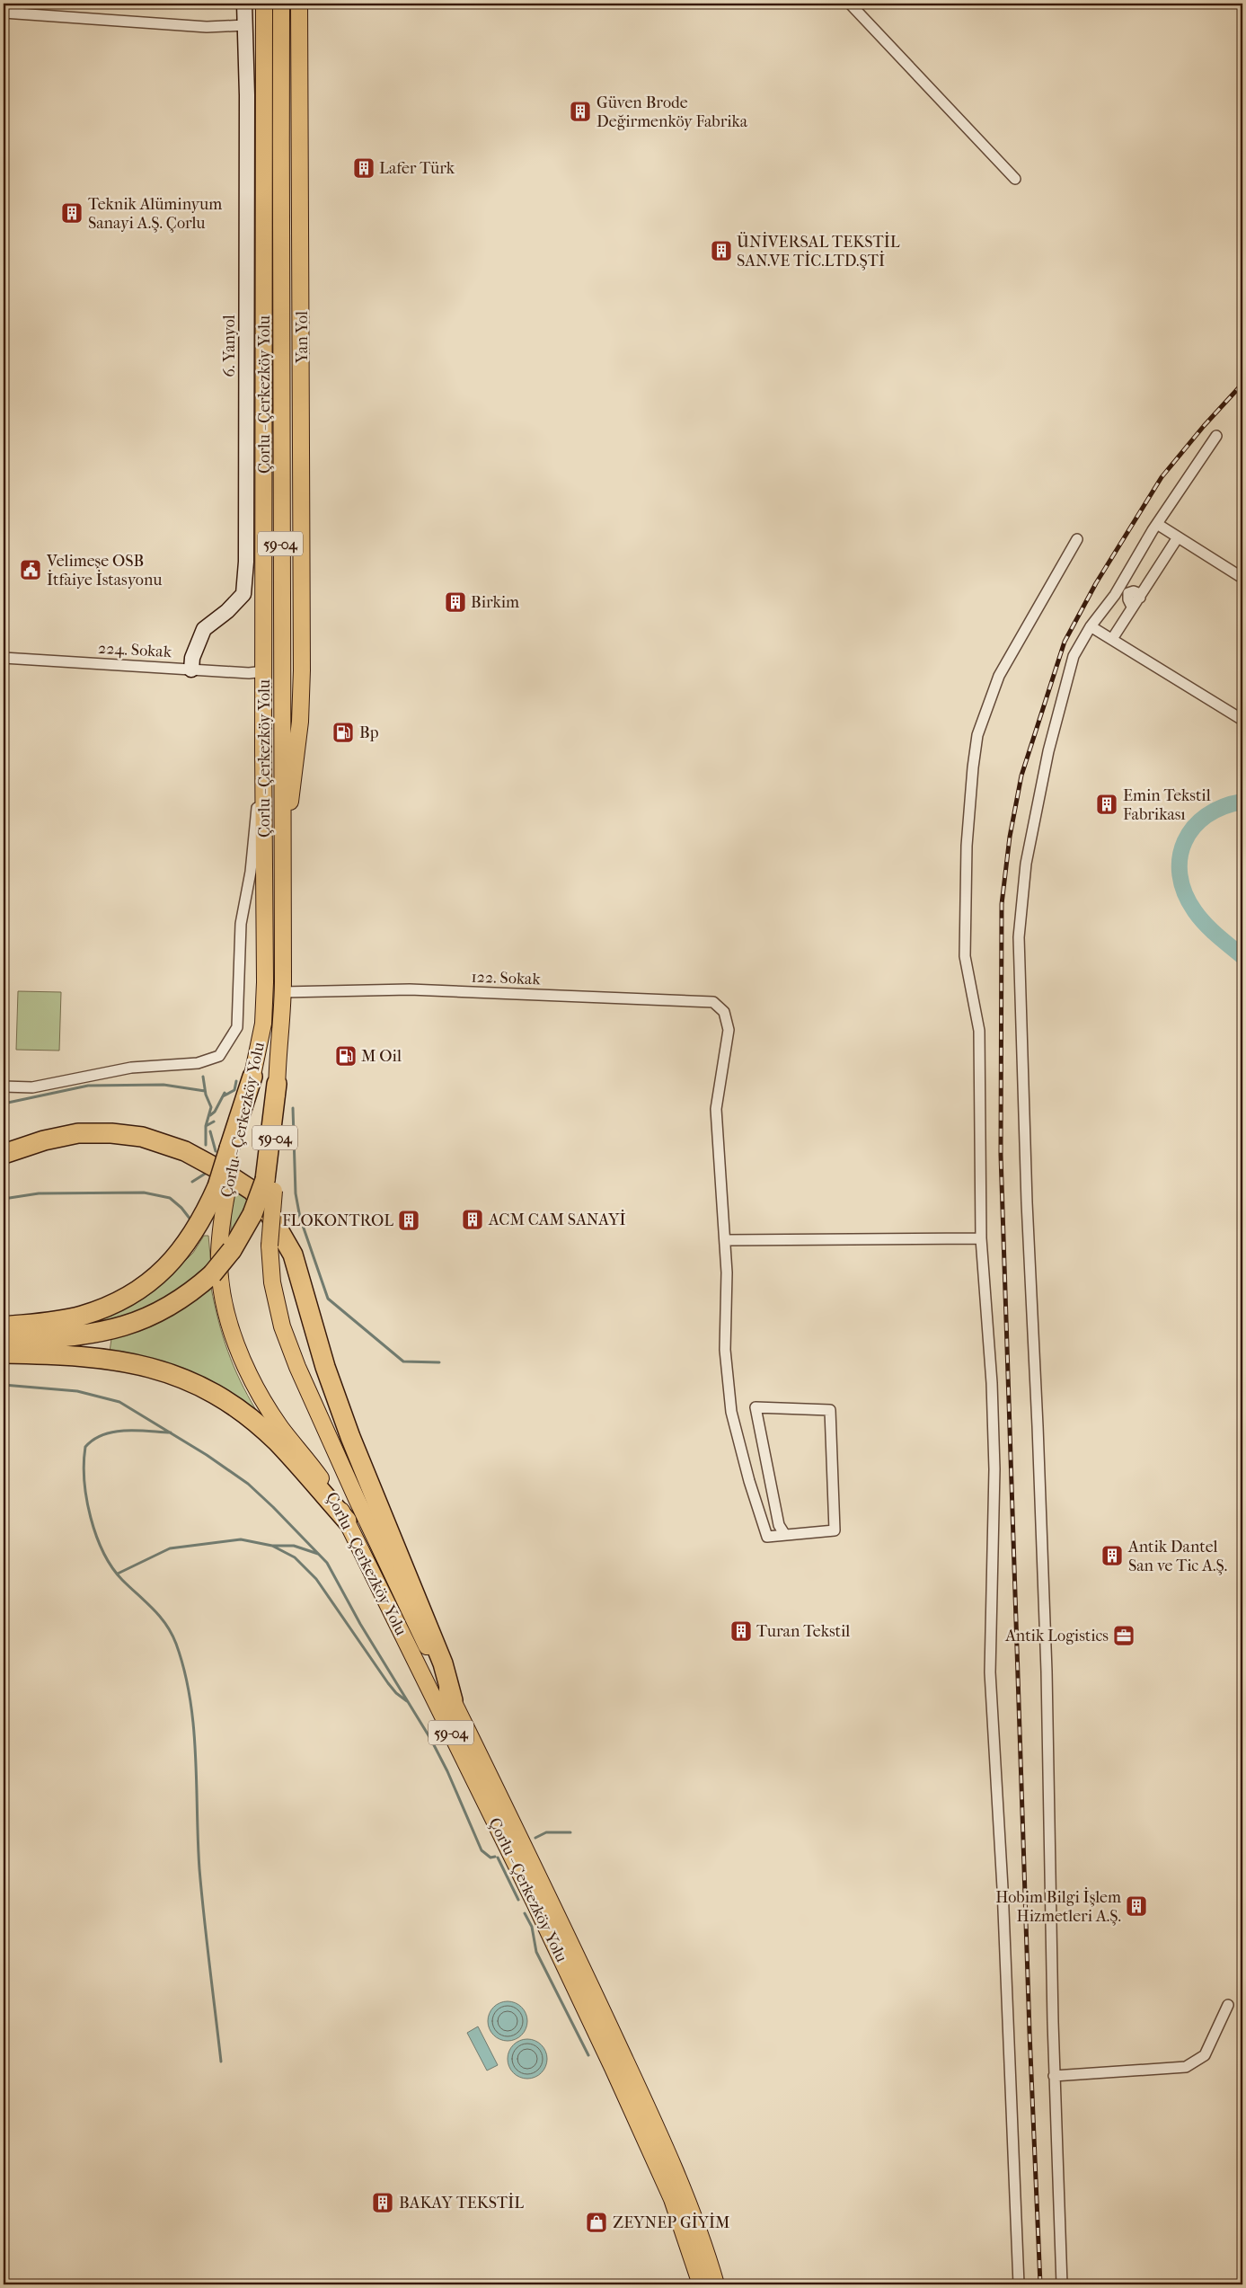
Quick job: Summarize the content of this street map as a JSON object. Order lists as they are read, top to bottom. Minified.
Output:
{"streets":{"main road":["Yan Yol","6. Yanyol","Çorlu - Çerkezköy Yolu","59-04"],"street":["224. Sokak","122. Sokak"]},"crossings":[["Yan Yol","Çorlu - Çerkezköy Yolu"],["6. Yanyol","224. Sokak"],["Çorlu - Çerkezköy Yolu","224. Sokak"],["Çorlu - Çerkezköy Yolu","122. Sokak"]],"places":{"building":["Güven Brode Değirmenköy Fabrika","Lafer Türk","Teknik Alüminyum Sanayi A.Ş. Çorlu","ÜNİVERSAL TEKSTİL SAN.VE TİC.LTD.ŞTİ","Birkim","Emin Tekstil Fabrikası","ACM CAM SANAYİ","FLOKONTROL","Antik Dantel San ve Tic A.Ş.","Turan Tekstil","Hobim Bilgi İşlem Hizmetleri A.Ş.","BAKAY TEKSTİL"],"public building":["Velimeşe OSB İtfaiye İstasyonu"],"fuel station":["Bp","M Oil"],"office":["Antik Logistics"],"shop":["ZEYNEP GİYİM"]}}
